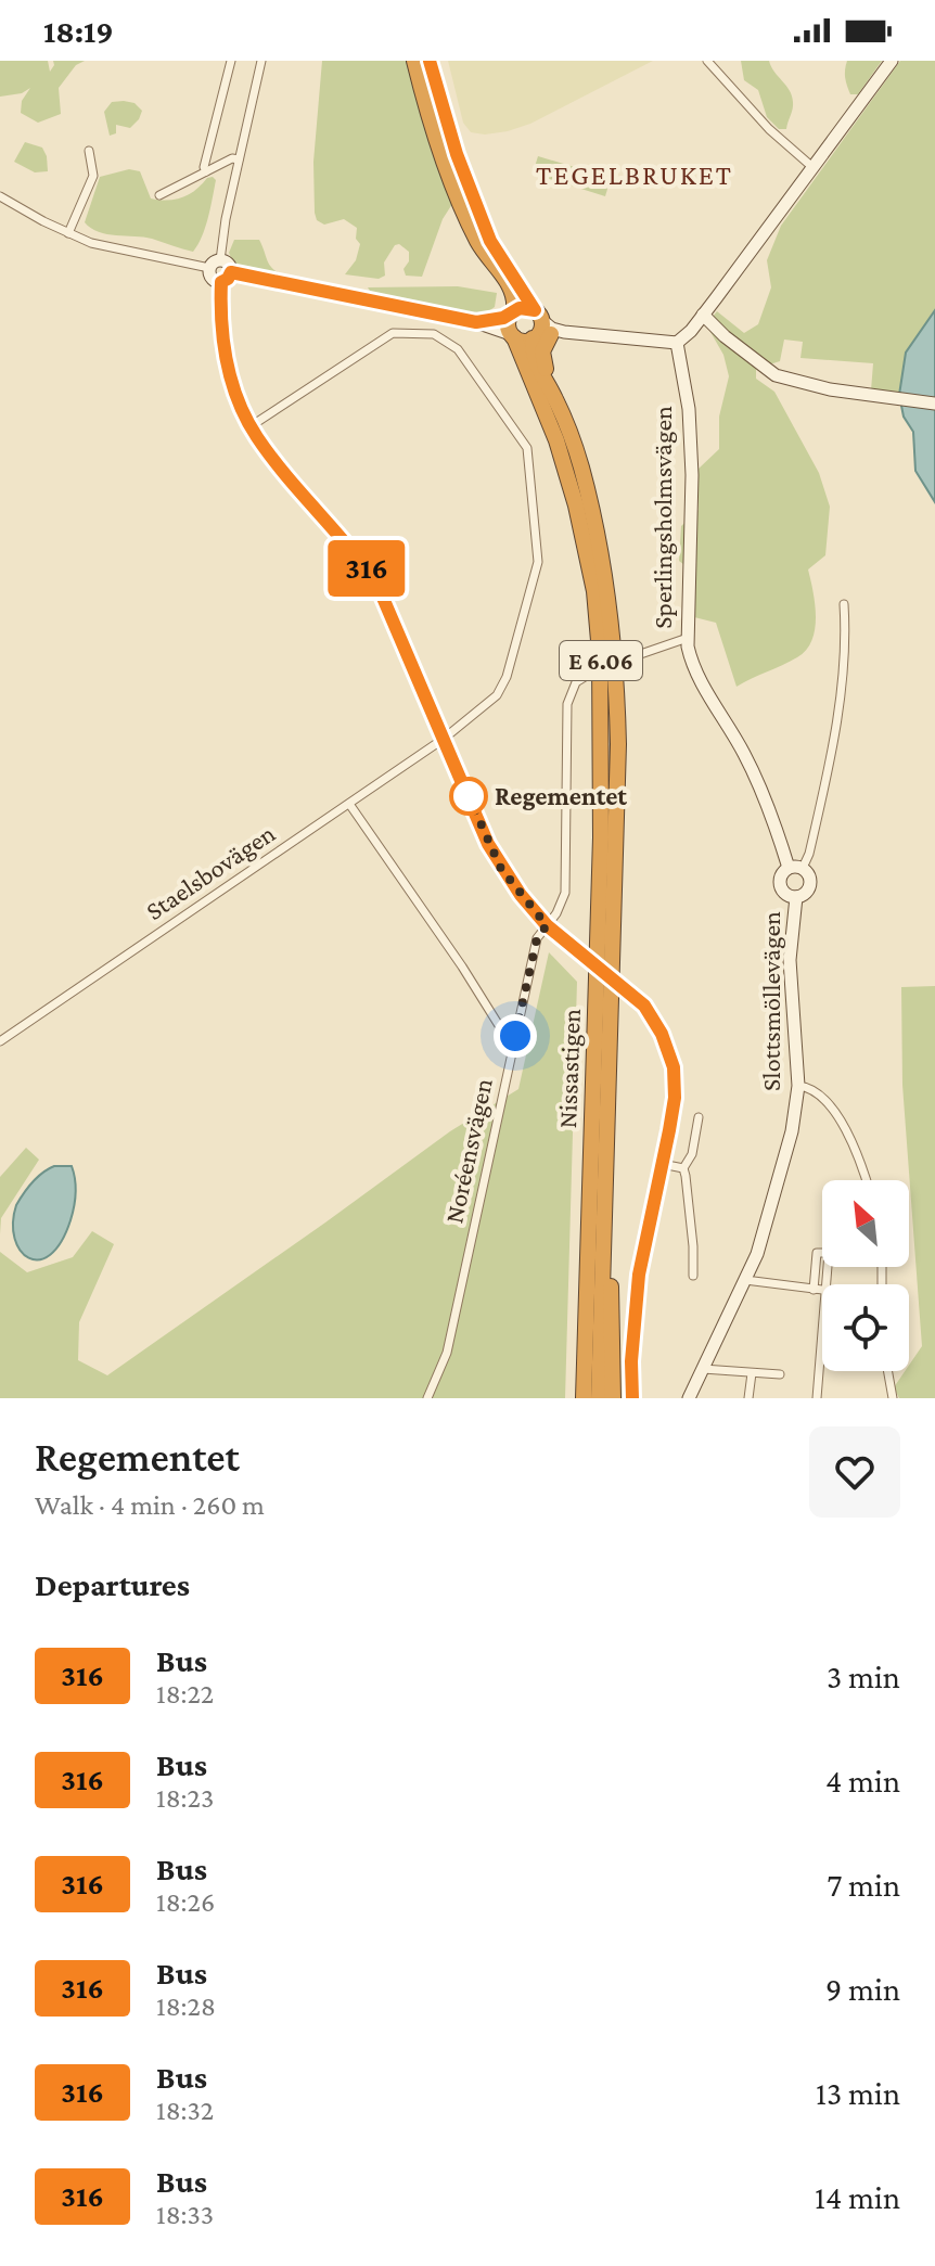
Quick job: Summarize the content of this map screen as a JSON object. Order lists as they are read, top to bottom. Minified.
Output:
{"streets":{"highway":["E 6.06","Nissastigen"],"street":["Sperlingsholmsvägen","Staelsbovägen","Slottsmöllevägen","Noréensvägen"]},"crossings":[["Sperlingsholmsvägen","Slottsmöllevägen"],["E 6.06","Nissastigen"]],"districts":["TEGELBRUKET"],"places":["Regementet"],"lines":["bus line 316"],"north":"top left","page":{"status":"18:19","on_map":"316","heading":[["Regementet","Walk · 4 min · 260 m"],"Departures"],"list":[{"mark":"316","name":"Bus","note":"18:22","value":"3 min"},{"mark":"316","name":"Bus","note":"18:23","value":"4 min"},{"mark":"316","name":"Bus","note":"18:26","value":"7 min"},{"mark":"316","name":"Bus","note":"18:28","value":"9 min"},{"mark":"316","name":"Bus","note":"18:32","value":"13 min"},{"mark":"316","name":"Bus","note":"18:33","value":"14 min"}]}}
